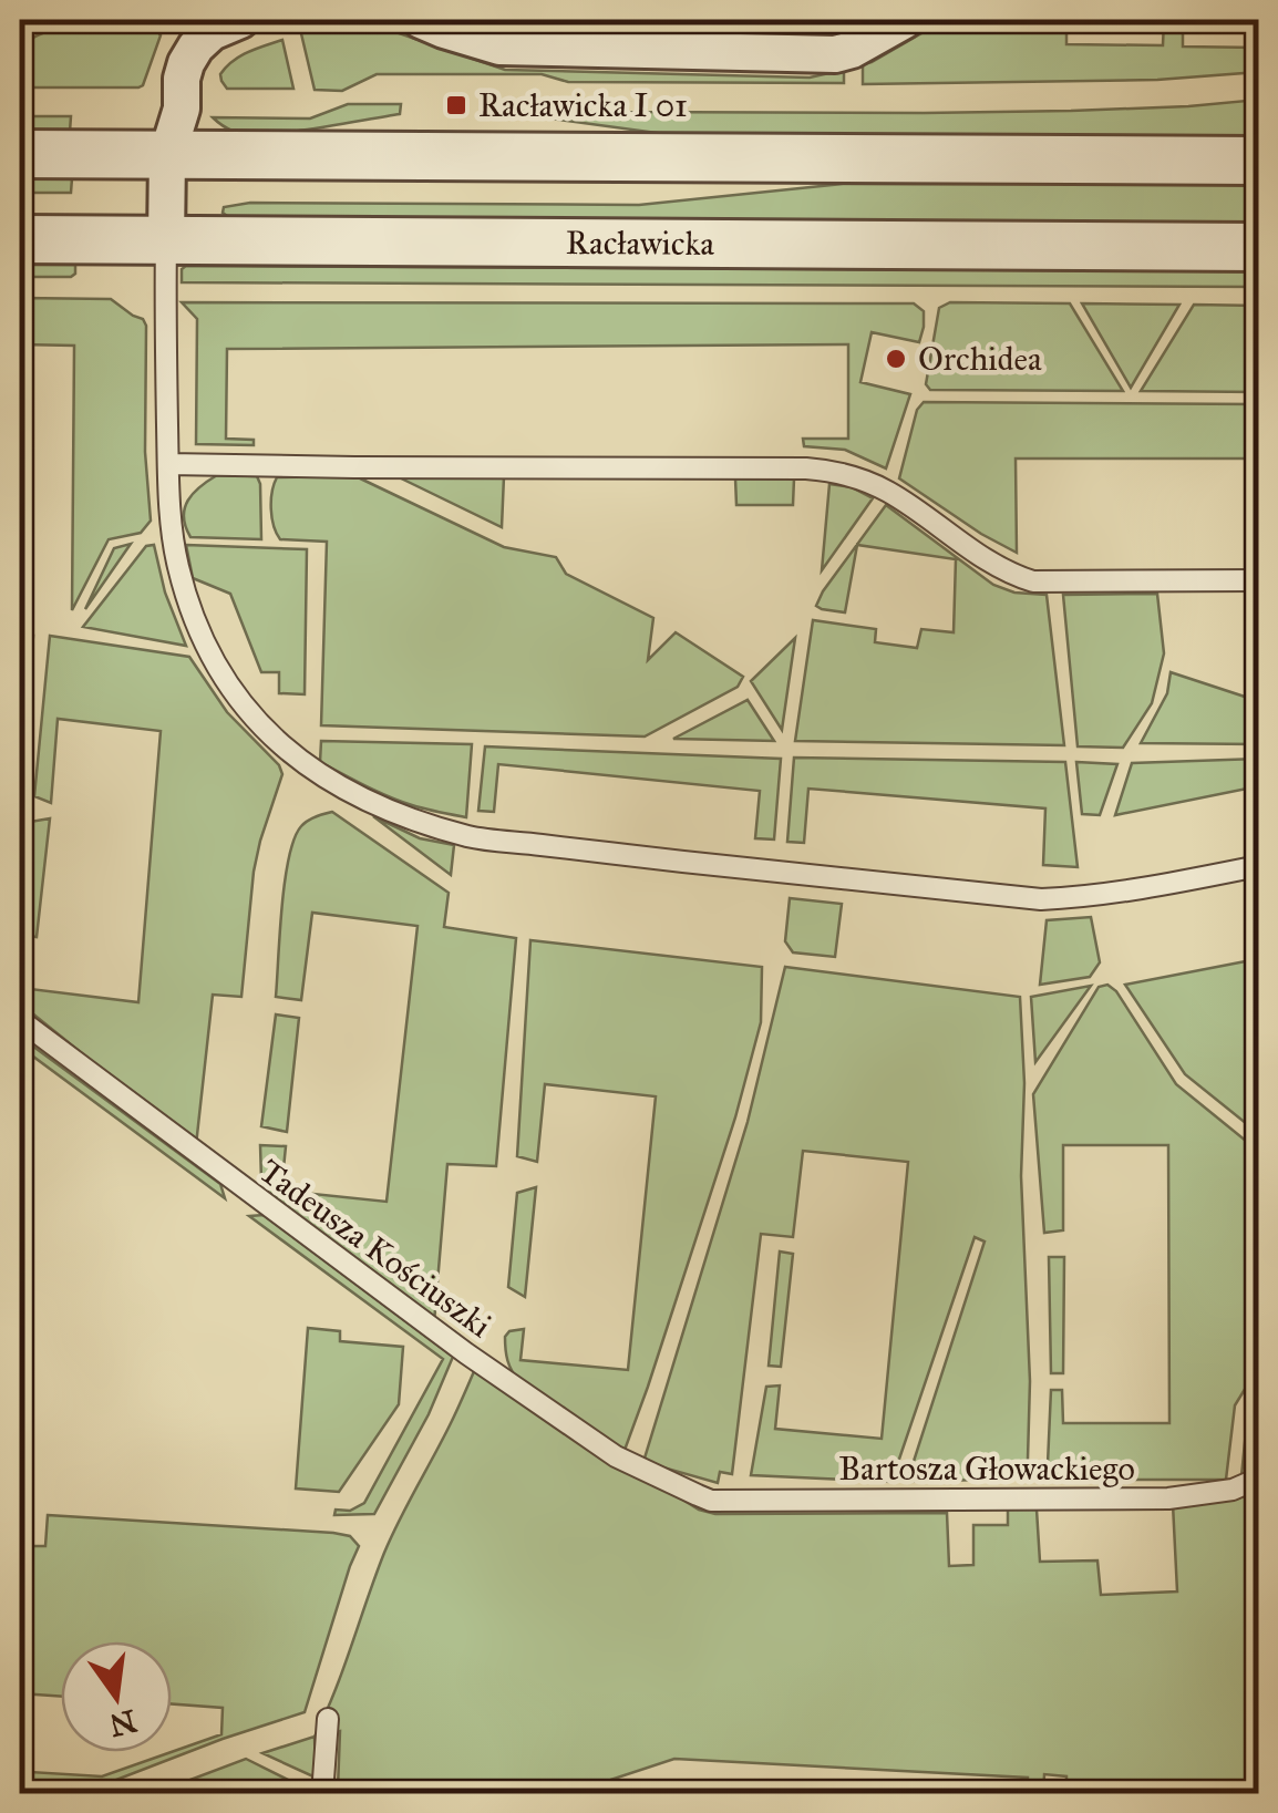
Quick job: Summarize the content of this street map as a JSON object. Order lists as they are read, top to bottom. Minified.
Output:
{"streets":{"street":["Racławicka"],"lane":["Tadeusza Kościuszki","Bartosza Głowackiego"]},"crossings":[["Tadeusza Kościuszki","Bartosza Głowackiego"]],"places":{"transit":["Racławicka I 01"],"other":["Orchidea"]},"north":"bottom"}
